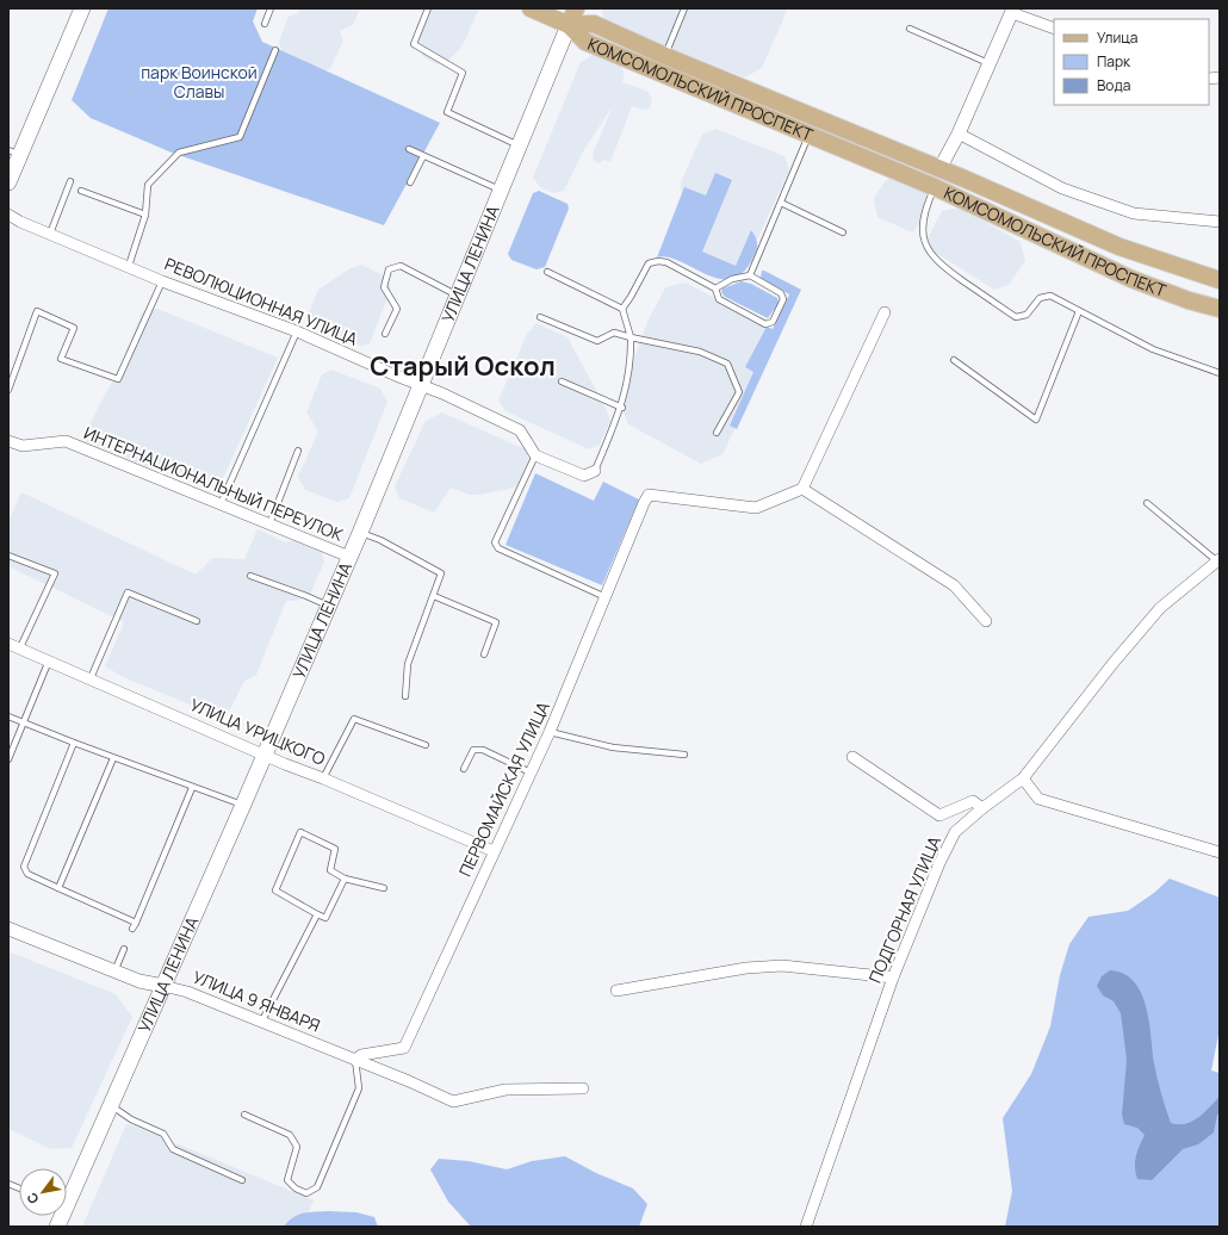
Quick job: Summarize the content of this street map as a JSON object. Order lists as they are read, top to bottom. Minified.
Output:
{"streets":{"main road":["КОМСОМОЛЬСКИЙ ПРОСПЕКТ","УЛИЦА ЛЕНИНА"],"street":["РЕВОЛЮЦИОННАЯ УЛИЦА","ИНТЕРНАЦИОНАЛЬНЫЙ ПЕРЕУЛОК","УЛИЦА УРИЦКОГО","ПЕРВОМАЙСКАЯ УЛИЦА","ПОДГОРНАЯ УЛИЦА","УЛИЦА 9 ЯНВАРЯ"]},"crossings":[["КОМСОМОЛЬСКИЙ ПРОСПЕКТ","УЛИЦА ЛЕНИНА"],["УЛИЦА ЛЕНИНА","РЕВОЛЮЦИОННАЯ УЛИЦА"],["УЛИЦА ЛЕНИНА","ИНТЕРНАЦИОНАЛЬНЫЙ ПЕРЕУЛОК"],["УЛИЦА ЛЕНИНА","УЛИЦА УРИЦКОГО"],["УЛИЦА ЛЕНИНА","УЛИЦА 9 ЯНВАРЯ"],["УЛИЦА УРИЦКОГО","ПЕРВОМАЙСКАЯ УЛИЦА"],["ПЕРВОМАЙСКАЯ УЛИЦА","УЛИЦА 9 ЯНВАРЯ"]],"districts":["Старый Оскол"],"parks":["парк Воинской Славы"],"legend":["Улица","Парк","Вода"],"north":"bottom left"}
